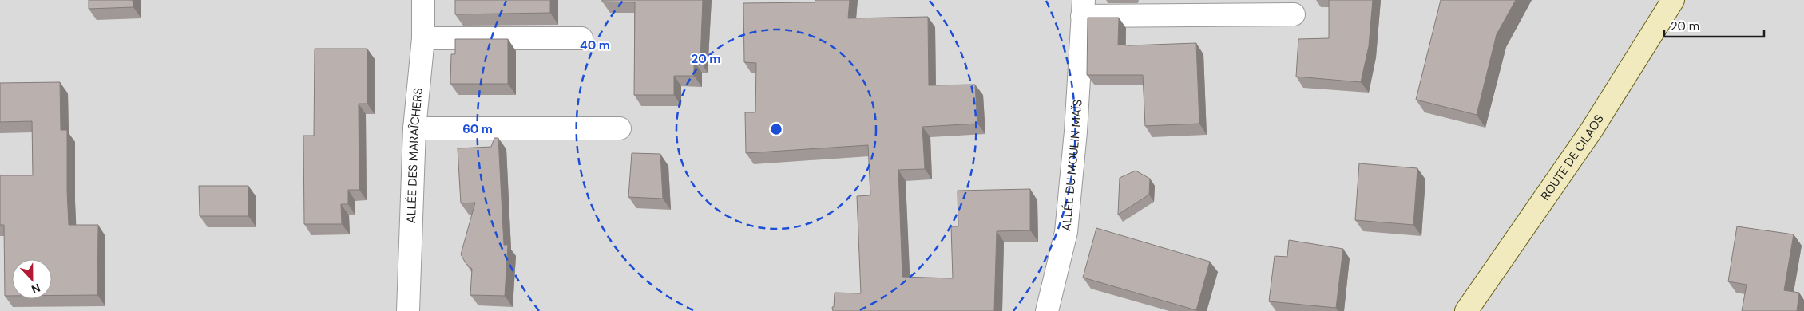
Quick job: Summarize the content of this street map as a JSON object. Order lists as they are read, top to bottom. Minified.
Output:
{"streets":{"main road":["ROUTE DE CILAOS"],"street":["ALLÉE DES MARAÎCHERS","ALLÉE DU MOULIN MAÏS"]},"scale_bar":"20 m","north":"bottom","rings":["40 m","20 m","60 m"]}
